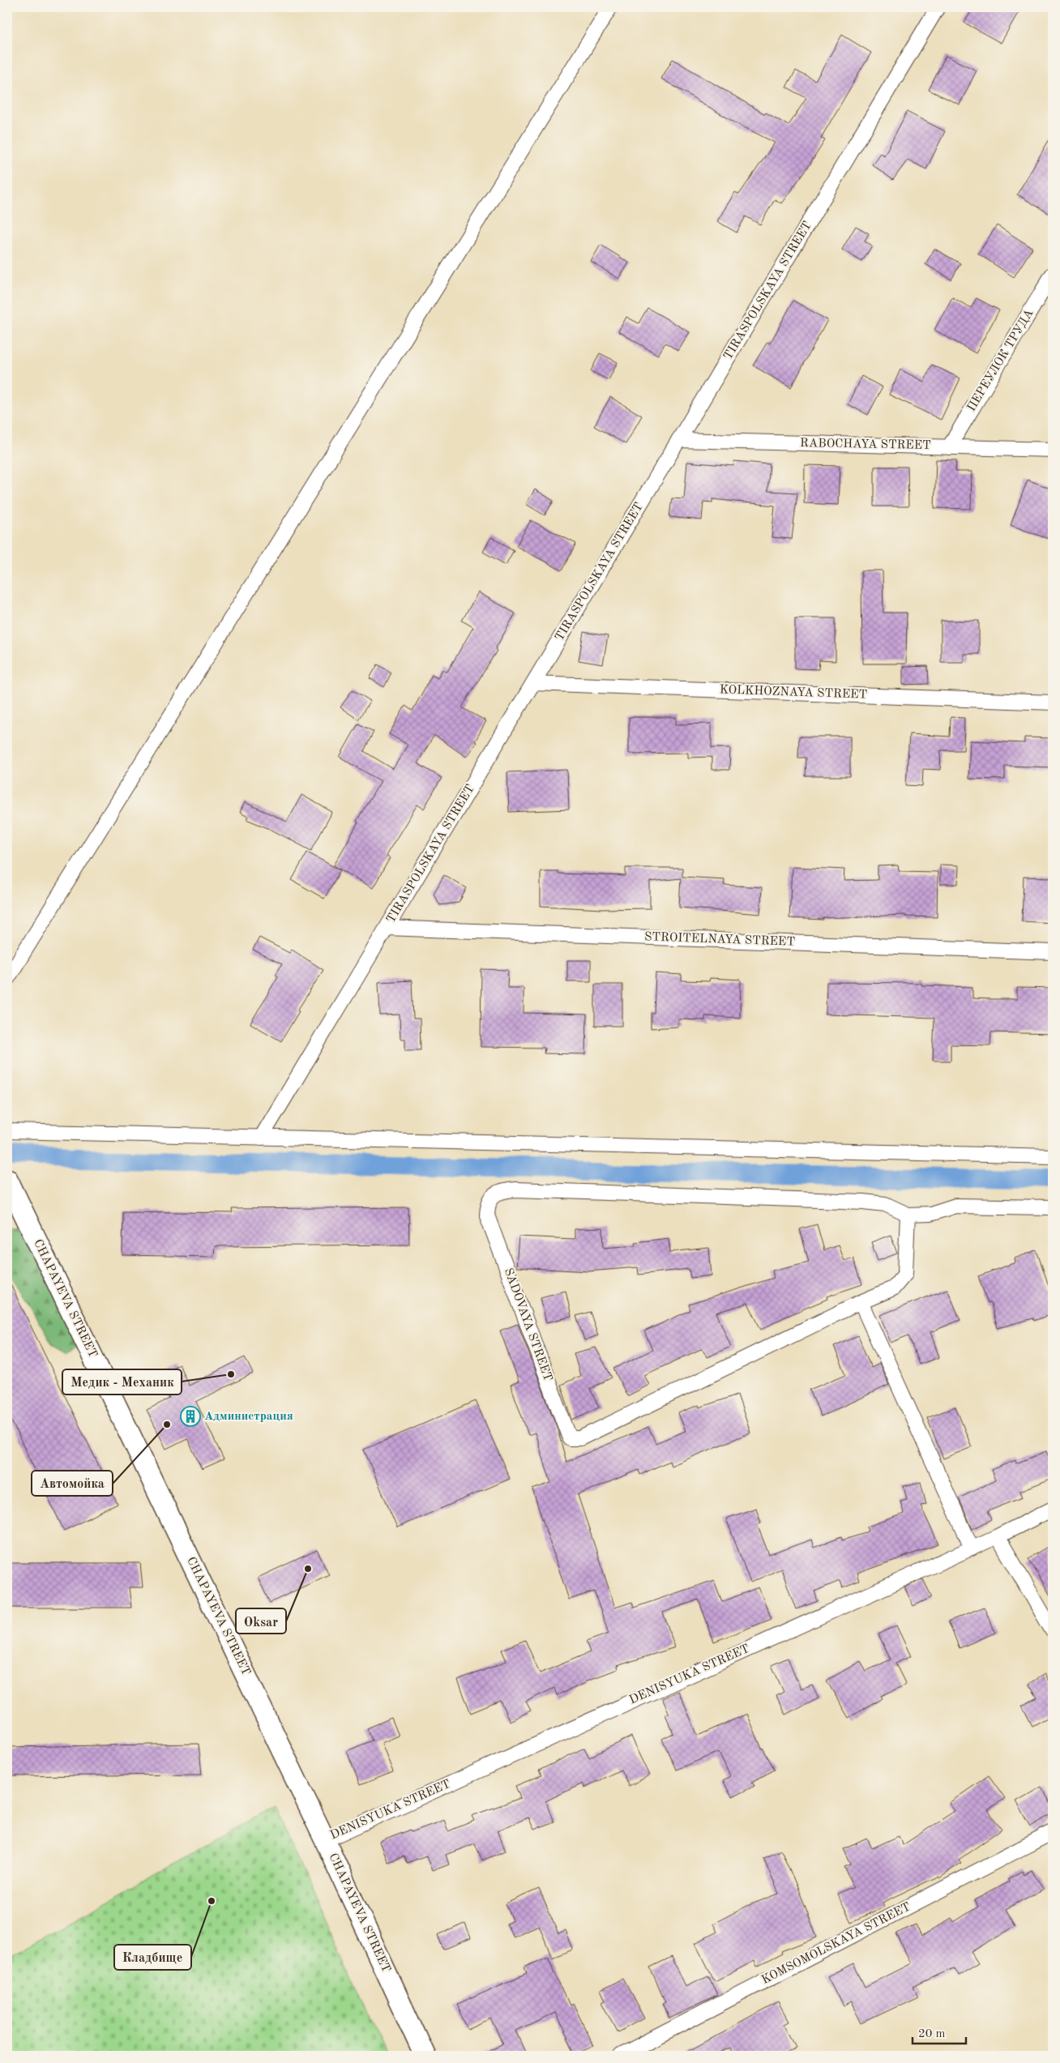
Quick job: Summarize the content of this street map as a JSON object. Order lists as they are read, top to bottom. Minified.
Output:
{"streets":{"street":["TIRASPOLSKAYA STREET","ПЕРЕУЛОК ТРУДА","RABOCHAYA STREET","KOLKHOZNAYA STREET","STROITELNAYA STREET","CHAPAYEVA STREET","SADOVAYA STREET","DENISYUKA STREET","KOMSOMOLSKAYA STREET"]},"crossings":[["TIRASPOLSKAYA STREET","RABOCHAYA STREET"],["TIRASPOLSKAYA STREET","KOLKHOZNAYA STREET"],["TIRASPOLSKAYA STREET","STROITELNAYA STREET"],["ПЕРЕУЛОК ТРУДА","RABOCHAYA STREET"],["CHAPAYEVA STREET","DENISYUKA STREET"]],"places":{"other":["Медик - Механик","Автомойка","Oksar","Кладбище"],"building":["Администрация"]},"scale_bar":"20 m"}
